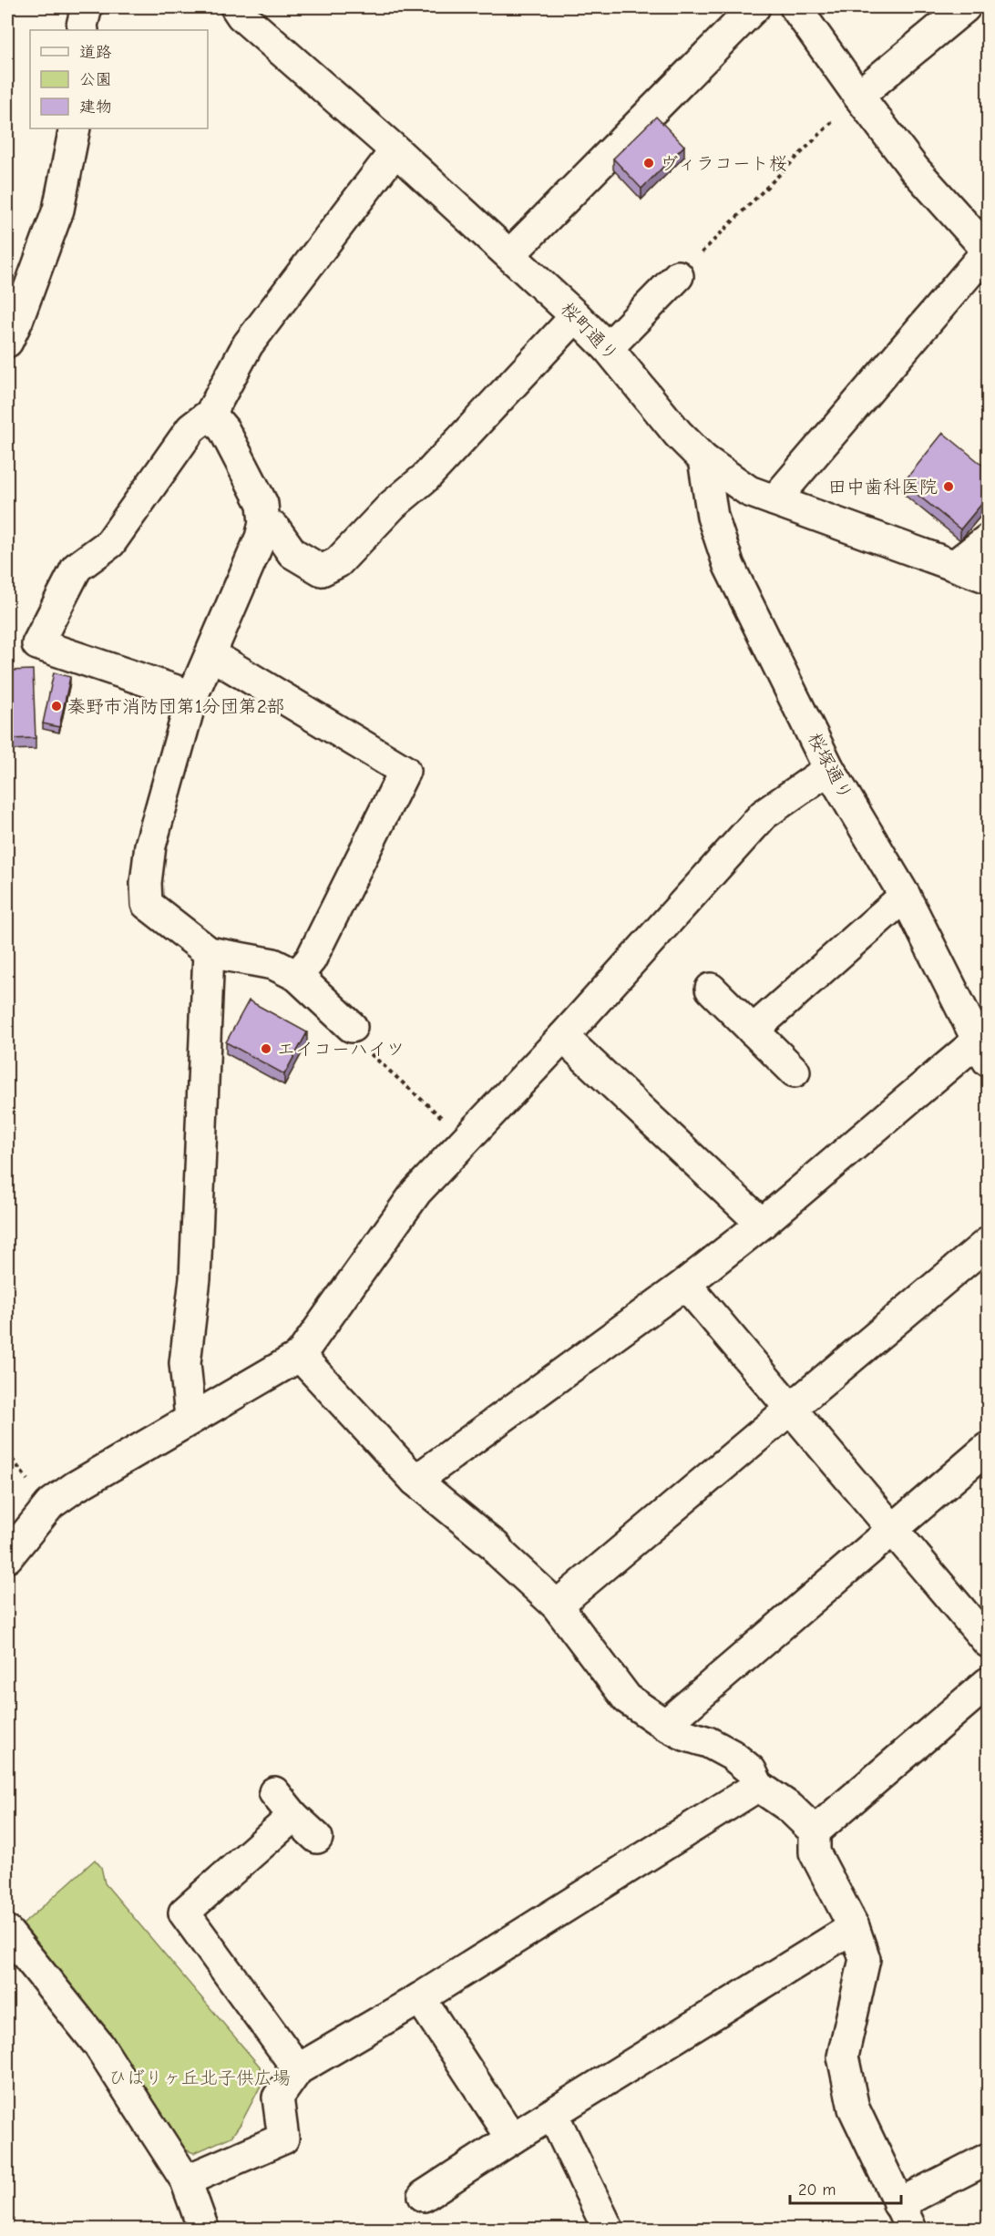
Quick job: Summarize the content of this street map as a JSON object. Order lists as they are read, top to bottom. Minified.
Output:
{"streets":{"street":["桜町通り","桜塚通り"]},"crossings":[["桜町通り","桜塚通り"]],"parks":["ひばりヶ丘北子供広場"],"places":["ヴィラコート桜","田中歯科医院","秦野市消防団第1分団第2部","エイコーハイツ"],"legend":["道路","公園","建物"],"scale_bar":"20 m"}
